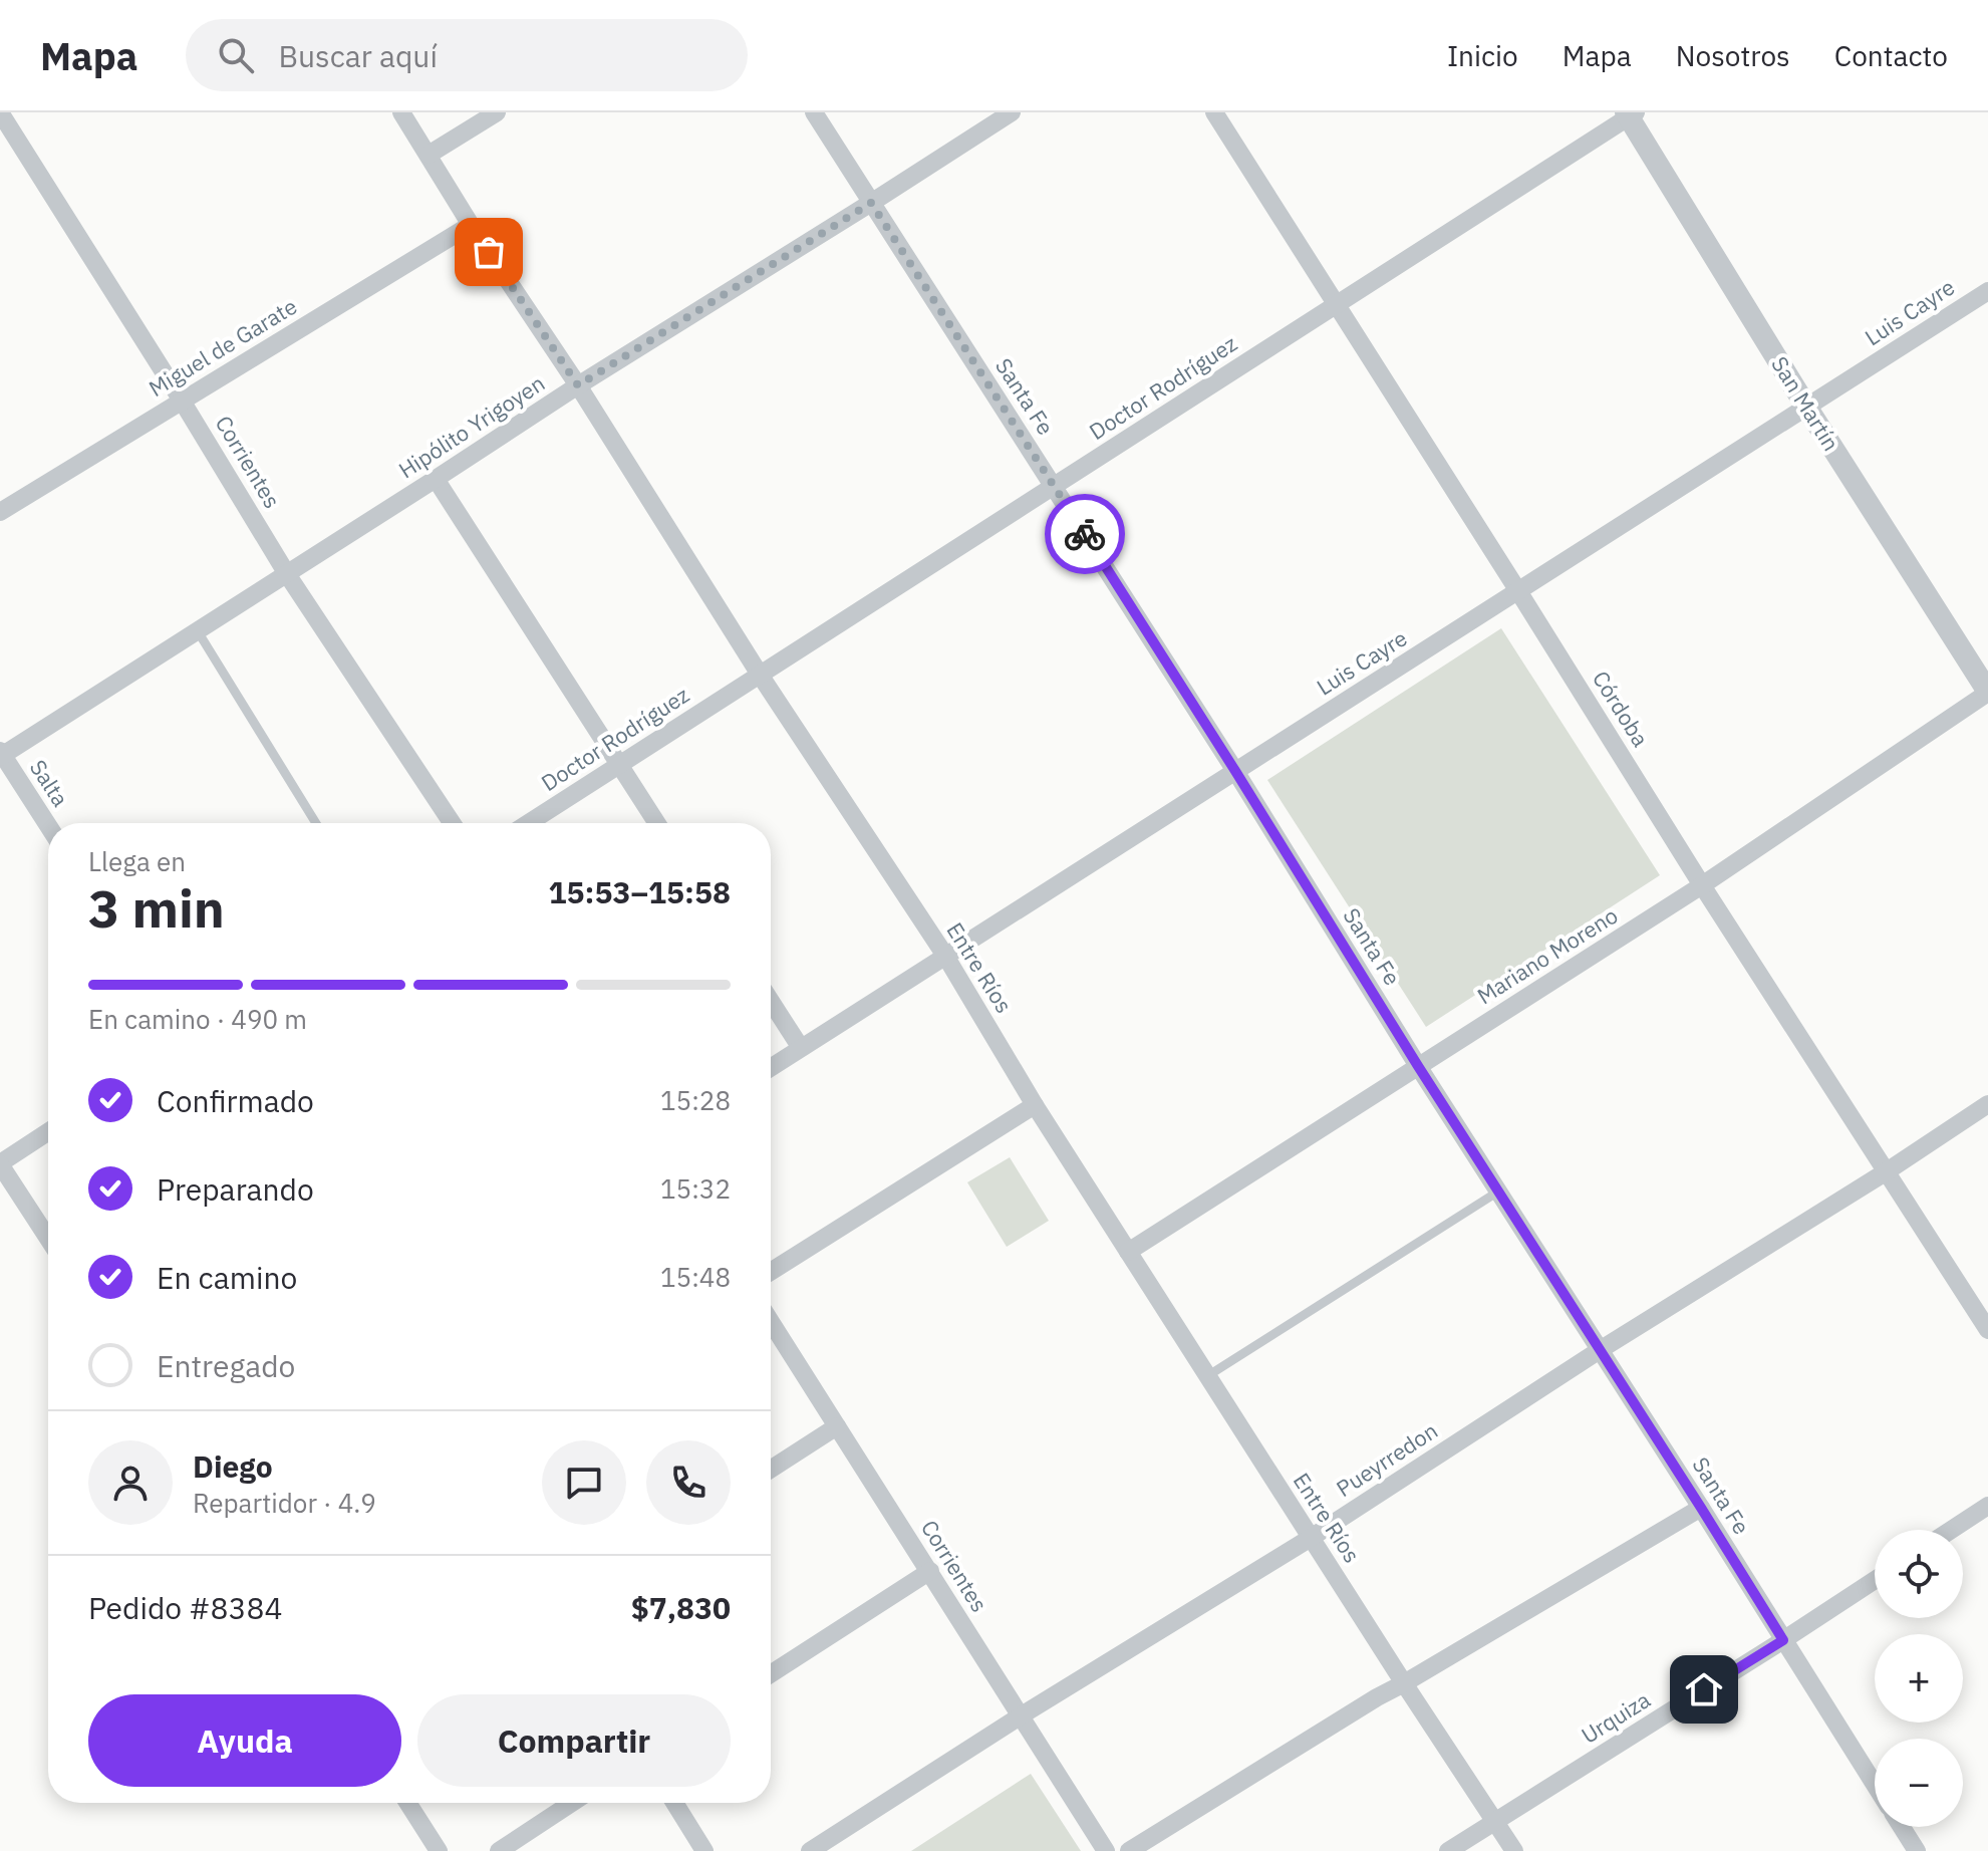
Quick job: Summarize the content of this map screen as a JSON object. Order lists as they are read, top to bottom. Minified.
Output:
{"streets":{"street":["Luis Cayre","Miguel de Garate","Doctor Rodríguez","Santa Fe","San Martín","Hipólito Yrigoyen","Corrientes","Córdoba","Salta","Mariano Moreno","Entre Ríos","Pueyrredon","Urquiza"]},"crossings":[["Luis Cayre","Santa Fe"],["Luis Cayre","San Martín"],["Luis Cayre","Córdoba"],["Luis Cayre","Entre Ríos"],["Miguel de Garate","Corrientes"],["Miguel de Garate","Entre Ríos"],["Doctor Rodríguez","Santa Fe"],["Doctor Rodríguez","San Martín"],["Doctor Rodríguez","Córdoba"],["Doctor Rodríguez","Entre Ríos"],["Santa Fe","Hipólito Yrigoyen"],["Santa Fe","Mariano Moreno"],["Santa Fe","Pueyrredon"],["Santa Fe","Urquiza"],["San Martín","Mariano Moreno"],["Hipólito Yrigoyen","Corrientes"],["Hipólito Yrigoyen","Salta"],["Hipólito Yrigoyen","Entre Ríos"],["Corrientes","Pueyrredon"],["Córdoba","Mariano Moreno"],["Córdoba","Pueyrredon"],["Mariano Moreno","Entre Ríos"],["Entre Ríos","Pueyrredon"],["Entre Ríos","Urquiza"]],"page":{"header":"Mapa","search":"Buscar aquí","nav":["Inicio","Mapa","Nosotros","Contacto"],"heading":["3 min","Llega en","15:53–15:58"],"panel":["Diego","Repartidor · 4.9","Pedido #8384","$7,830"],"bar":"En camino · 490 m","list":[["Confirmado","15:28"],["Preparando","15:32"],["En camino","15:48"],"Entregado"],"map_buttons":["+","−"],"buttons":["Ayuda","Compartir"]}}
